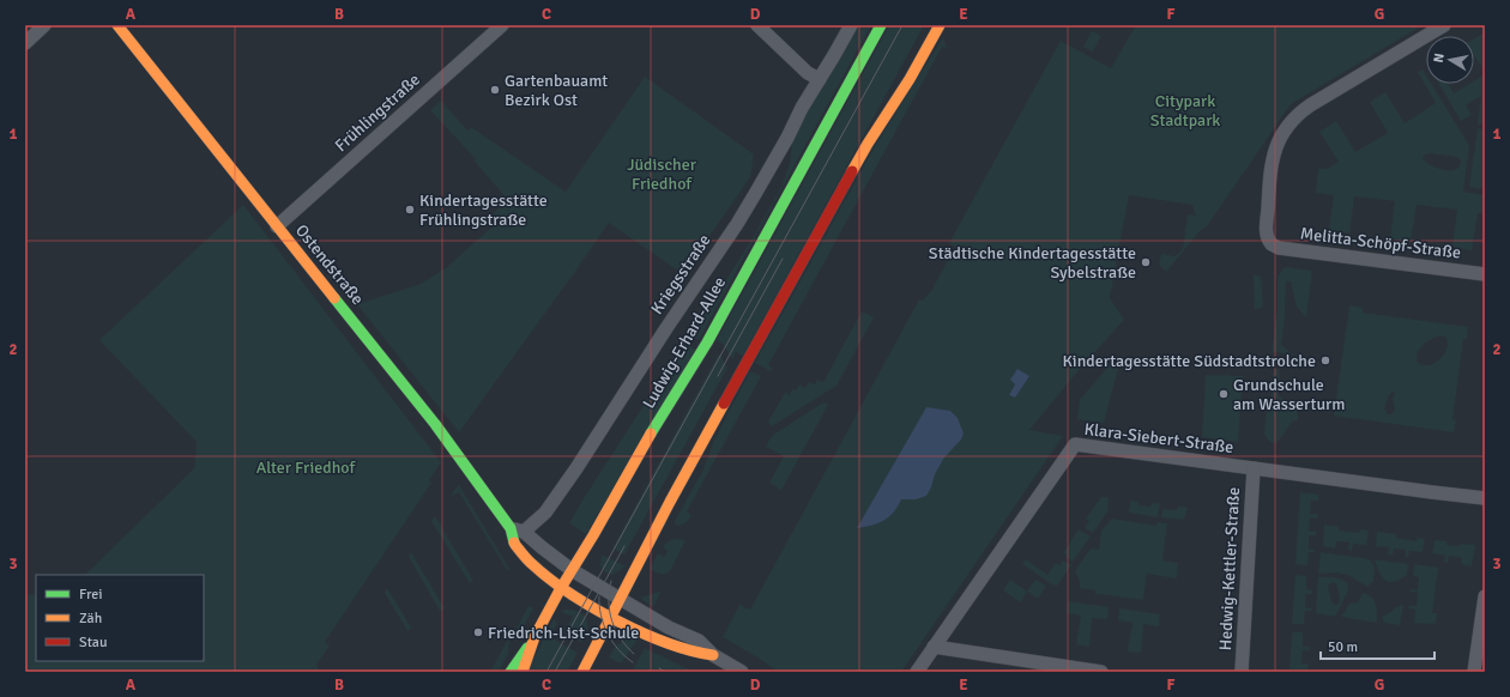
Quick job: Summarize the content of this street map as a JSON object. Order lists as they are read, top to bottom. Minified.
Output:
{"streets":{"main road":["Ostendstraße","Ludwig-Erhard-Allee"],"street":["Frühlingstraße","Melitta-Schöpf-Straße","Kriegsstraße","Klara-Siebert-Straße","Hedwig-Kettler-Straße"]},"crossings":[["Frühlingstraße","Ostendstraße"],["Ostendstraße","Kriegsstraße"],["Ostendstraße","Ludwig-Erhard-Allee"],["Klara-Siebert-Straße","Hedwig-Kettler-Straße"]],"parks":["Citypark Stadtpark","Jüdischer Friedhof","Alter Friedhof"],"places":["Gartenbauamt Bezirk Ost","Kindertagesstätte Frühlingstraße","Städtische Kindertagesstätte Sybelstraße","Kindertagesstätte Südstadtstrolche","Grundschule am Wasserturm","Friedrich-List-Schule"],"legend":["Frei","Zäh","Stau"],"scale_bar":"50 m","north":"left","grid":{"columns":["A","B","C","D","E","F","G"],"rows":["1","2","3"]}}
